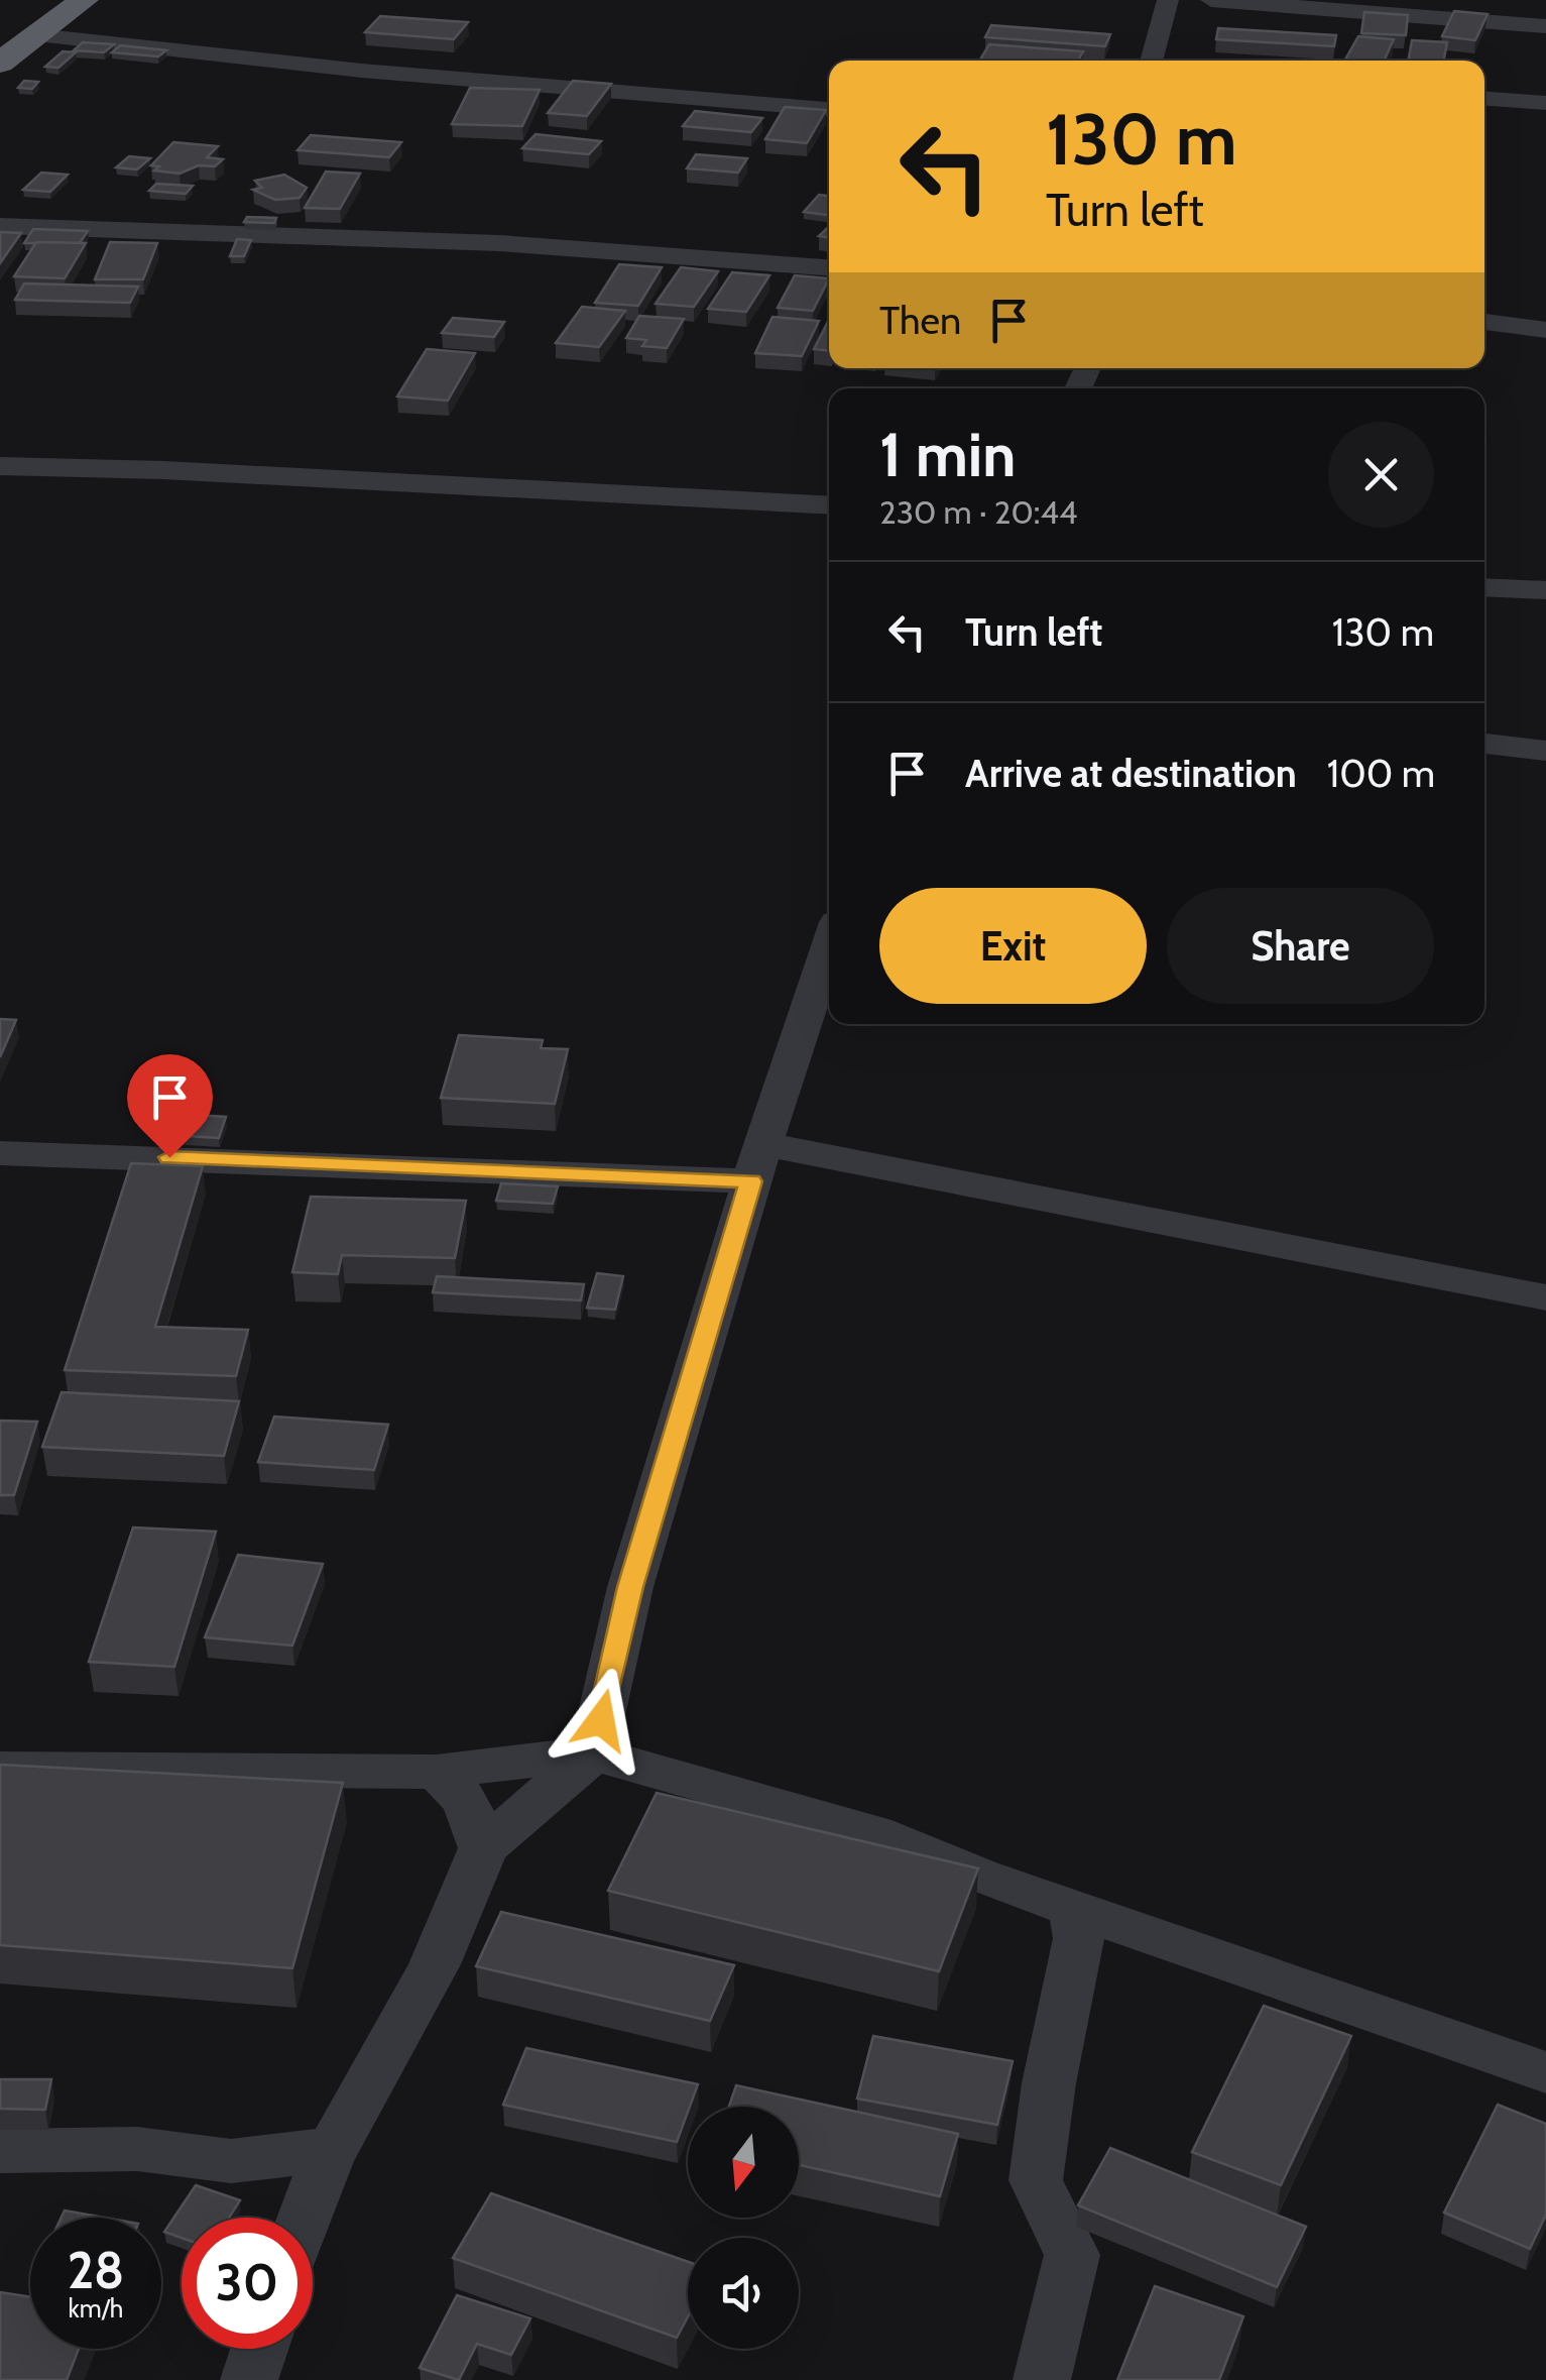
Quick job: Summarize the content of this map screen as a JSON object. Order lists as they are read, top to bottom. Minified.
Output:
{"north":"bottom","page":{"turn":["130 m","Turn left"],"then":"Then","heading":["1 min","230 m · 20:44"],"list":[{"name":"Turn left","value":"130 m"},{"name":"Arrive at destination","value":"100 m"}],"buttons":["Exit","Share"],"speed":"28 km/h","limit":"30"}}
